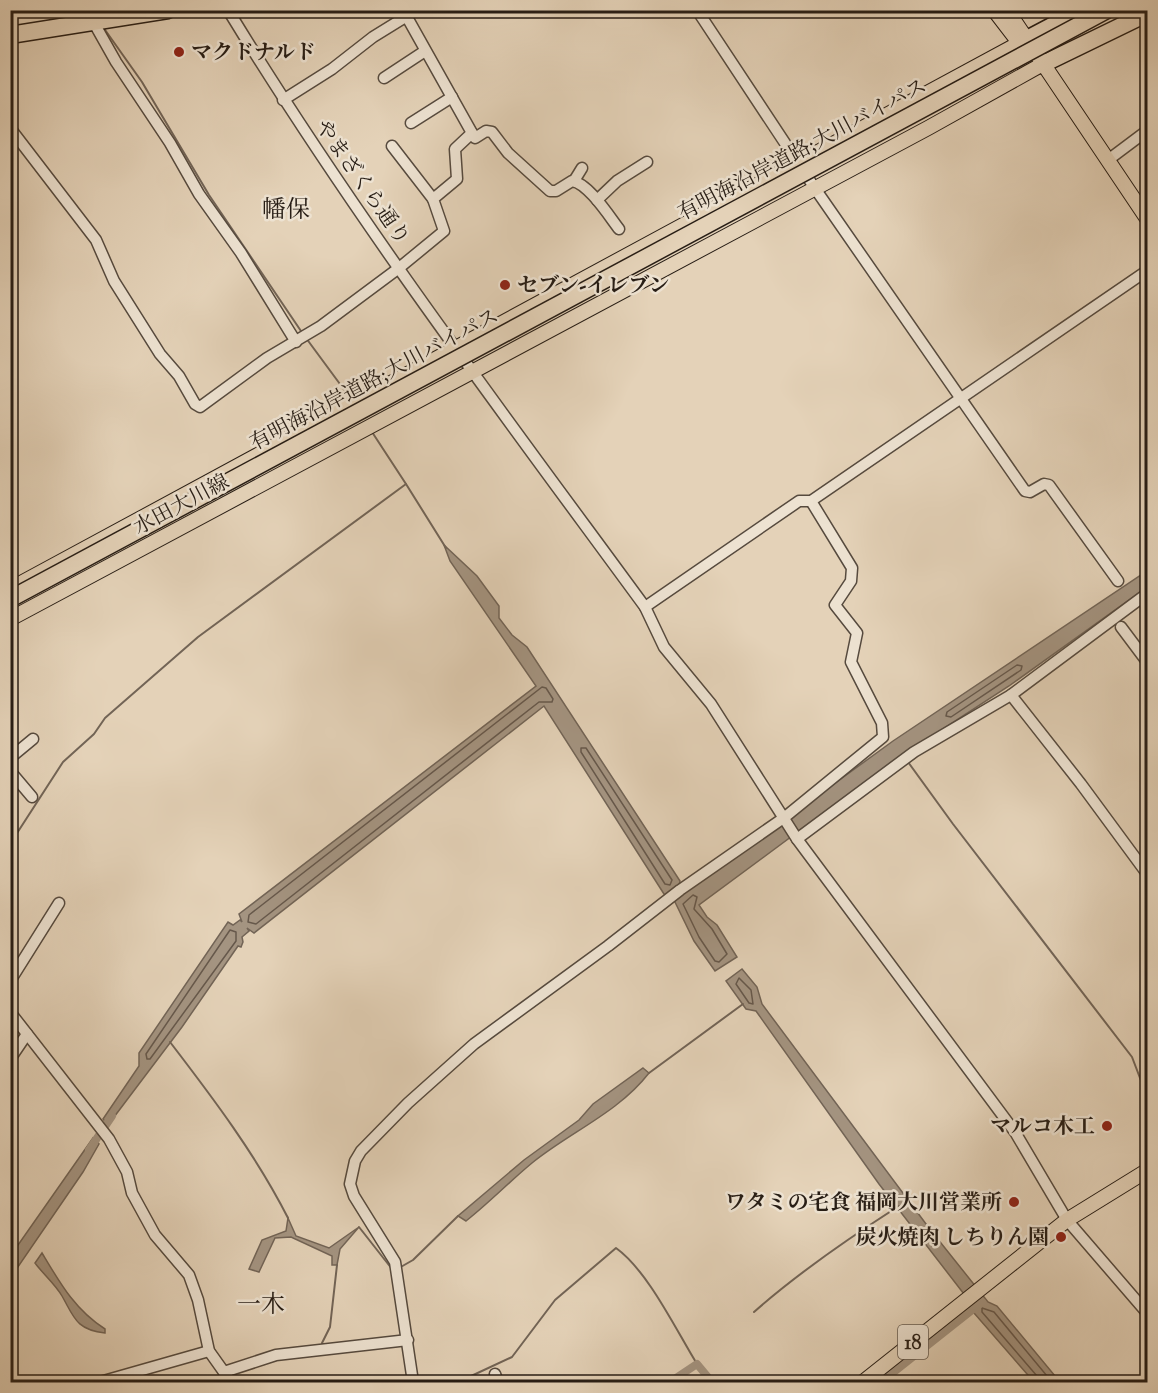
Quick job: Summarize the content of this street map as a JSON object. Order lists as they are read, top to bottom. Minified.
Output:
{"streets":{"highway":["有明海沿岸道路;大川バイパス"],"main road":["水田大川線","18"],"street":["やまざくら通り"]},"crossings":[["有明海沿岸道路;大川バイパス","水田大川線"],["やまざくら通り","水田大川線"],["やまざくら通り","18"]],"districts":["幡保","一木"],"places":["マクドナルド","セブン-イレブン","マルコ木工","ワタミの宅食 福岡大川営業所","炭火焼肉 しちりん園"]}
